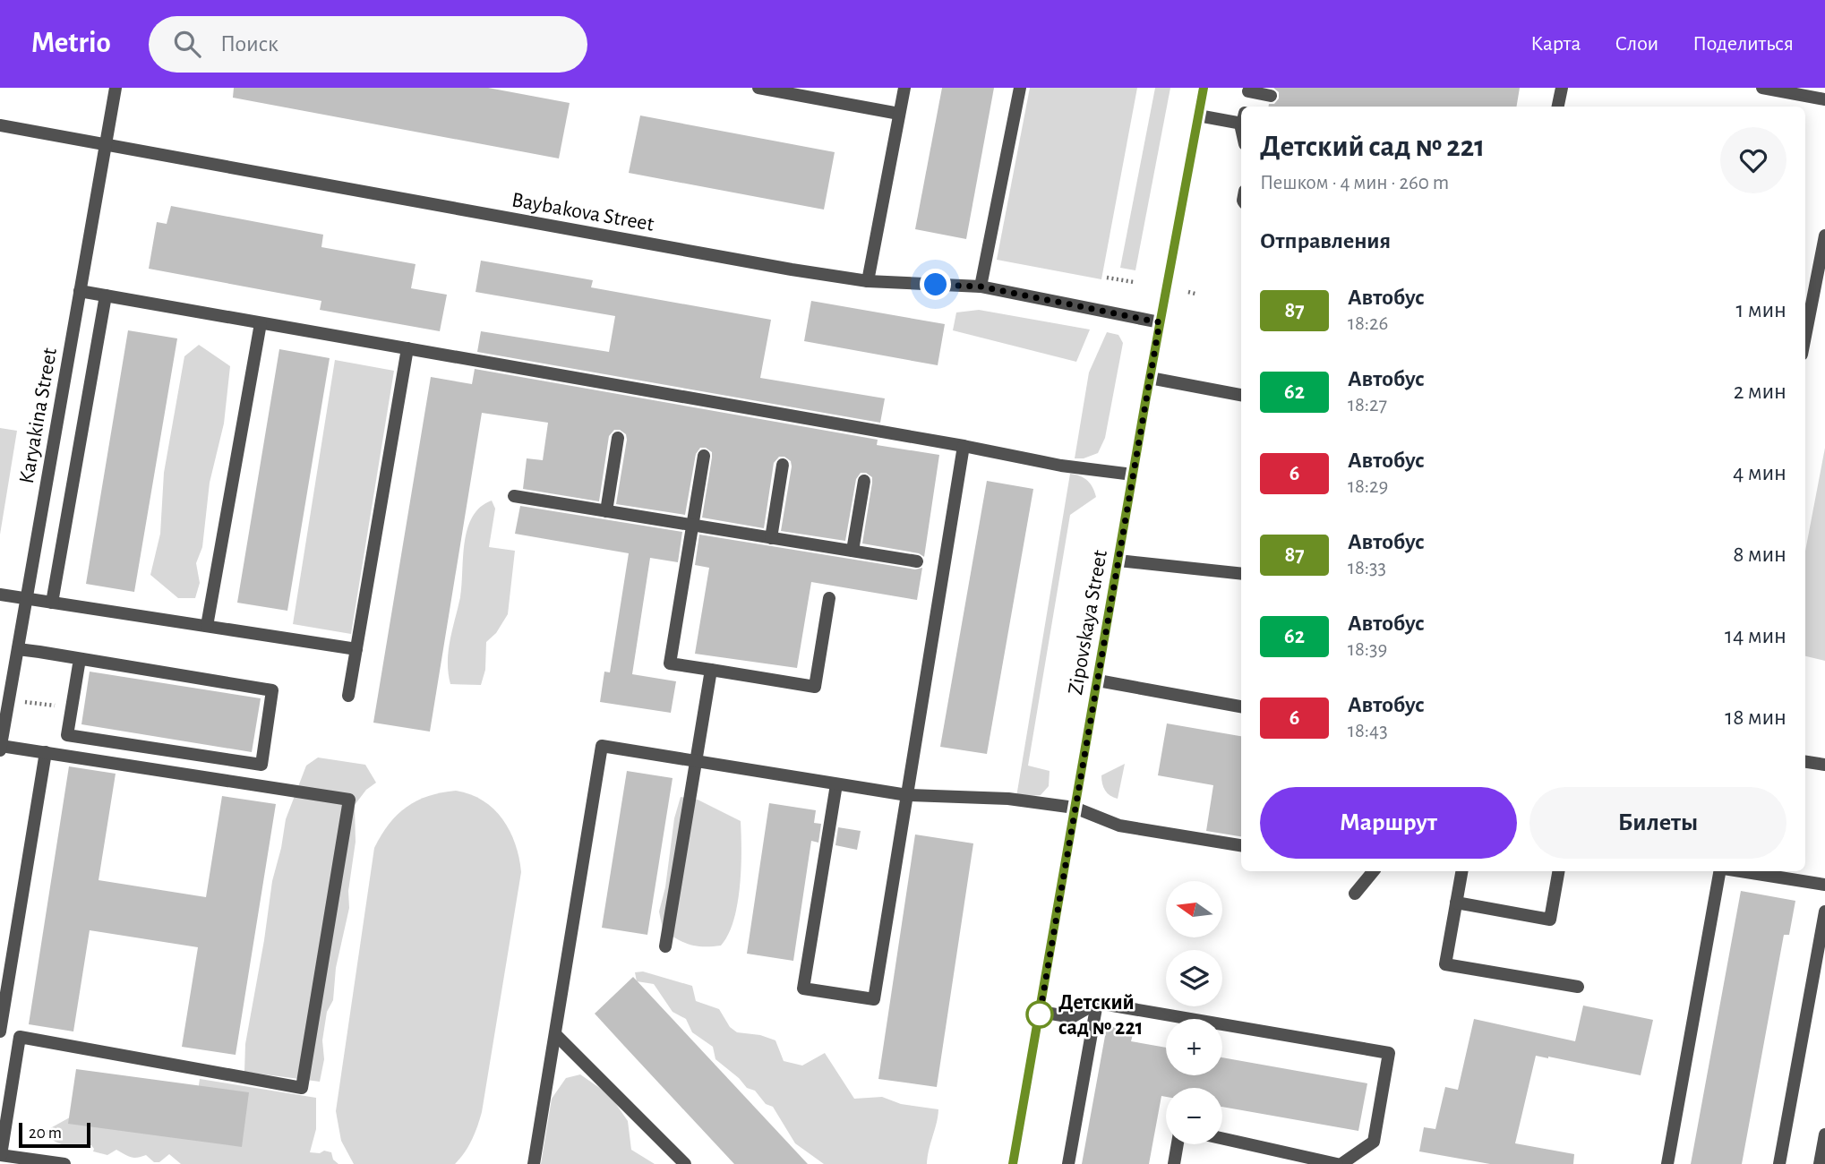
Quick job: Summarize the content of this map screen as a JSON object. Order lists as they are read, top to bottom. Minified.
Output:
{"streets":{"street":["Baybakova Street","Karyakina Street","Zipovskaya Street"]},"crossings":[["Baybakova Street","Karyakina Street"],["Baybakova Street","Zipovskaya Street"]],"places":["Детский сад № 221"],"lines":["bus line 87"],"scale_bar":"20 m","north":"left","page":{"header":"Metrio","search":"Поиск","nav":["Карта","Слои","Поделиться"],"heading":[["Детский сад № 221","Пешком · 4 мин · 260 m"],"Отправления"],"list":[{"mark":"87","name":"Автобус","note":"18:26","value":"1 мин"},{"mark":"62","name":"Автобус","note":"18:27","value":"2 мин"},{"mark":"6","name":"Автобус","note":"18:29","value":"4 мин"},{"mark":"87","name":"Автобус","note":"18:33","value":"8 мин"},{"mark":"62","name":"Автобус","note":"18:39","value":"14 мин"},{"mark":"6","name":"Автобус","note":"18:43","value":"18 мин"}],"buttons":["Маршрут","Билеты"],"map_buttons":["+","−"],"scale":"20 m"}}
